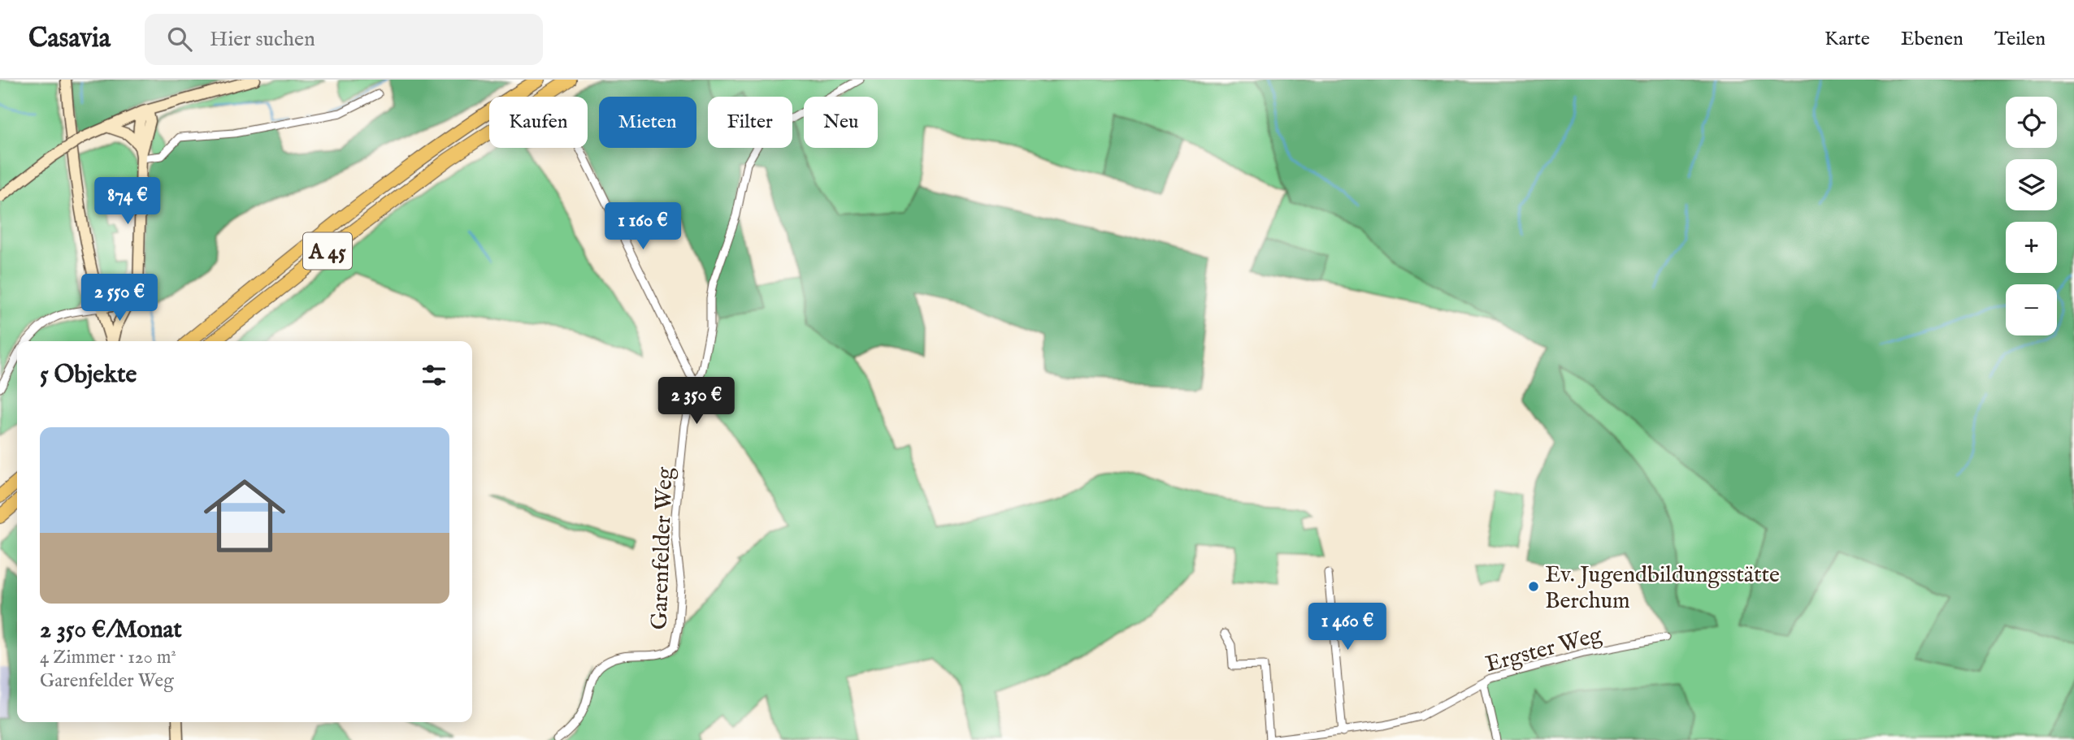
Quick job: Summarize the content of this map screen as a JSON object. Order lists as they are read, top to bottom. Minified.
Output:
{"streets":{"highway":["A 45"],"street":["Garenfelder Weg","Ergster Weg"]},"places":["Ev. Jugendbildungsstätte Berchum"],"page":{"header":"Casavia","search":"Hier suchen","nav":["Karte","Ebenen","Teilen"],"map_buttons":["+","−"],"chip":["Kaufen","Mieten","Filter","Neu"],"price":["874 €","1 160 €","2 550 €","2 350 €","1 460 €"],"heading":"5 Objekte","list":[{"name":"2 350 €/Monat","note":"4 Zimmer · 120 m² · Garenfelder Weg"}]}}
